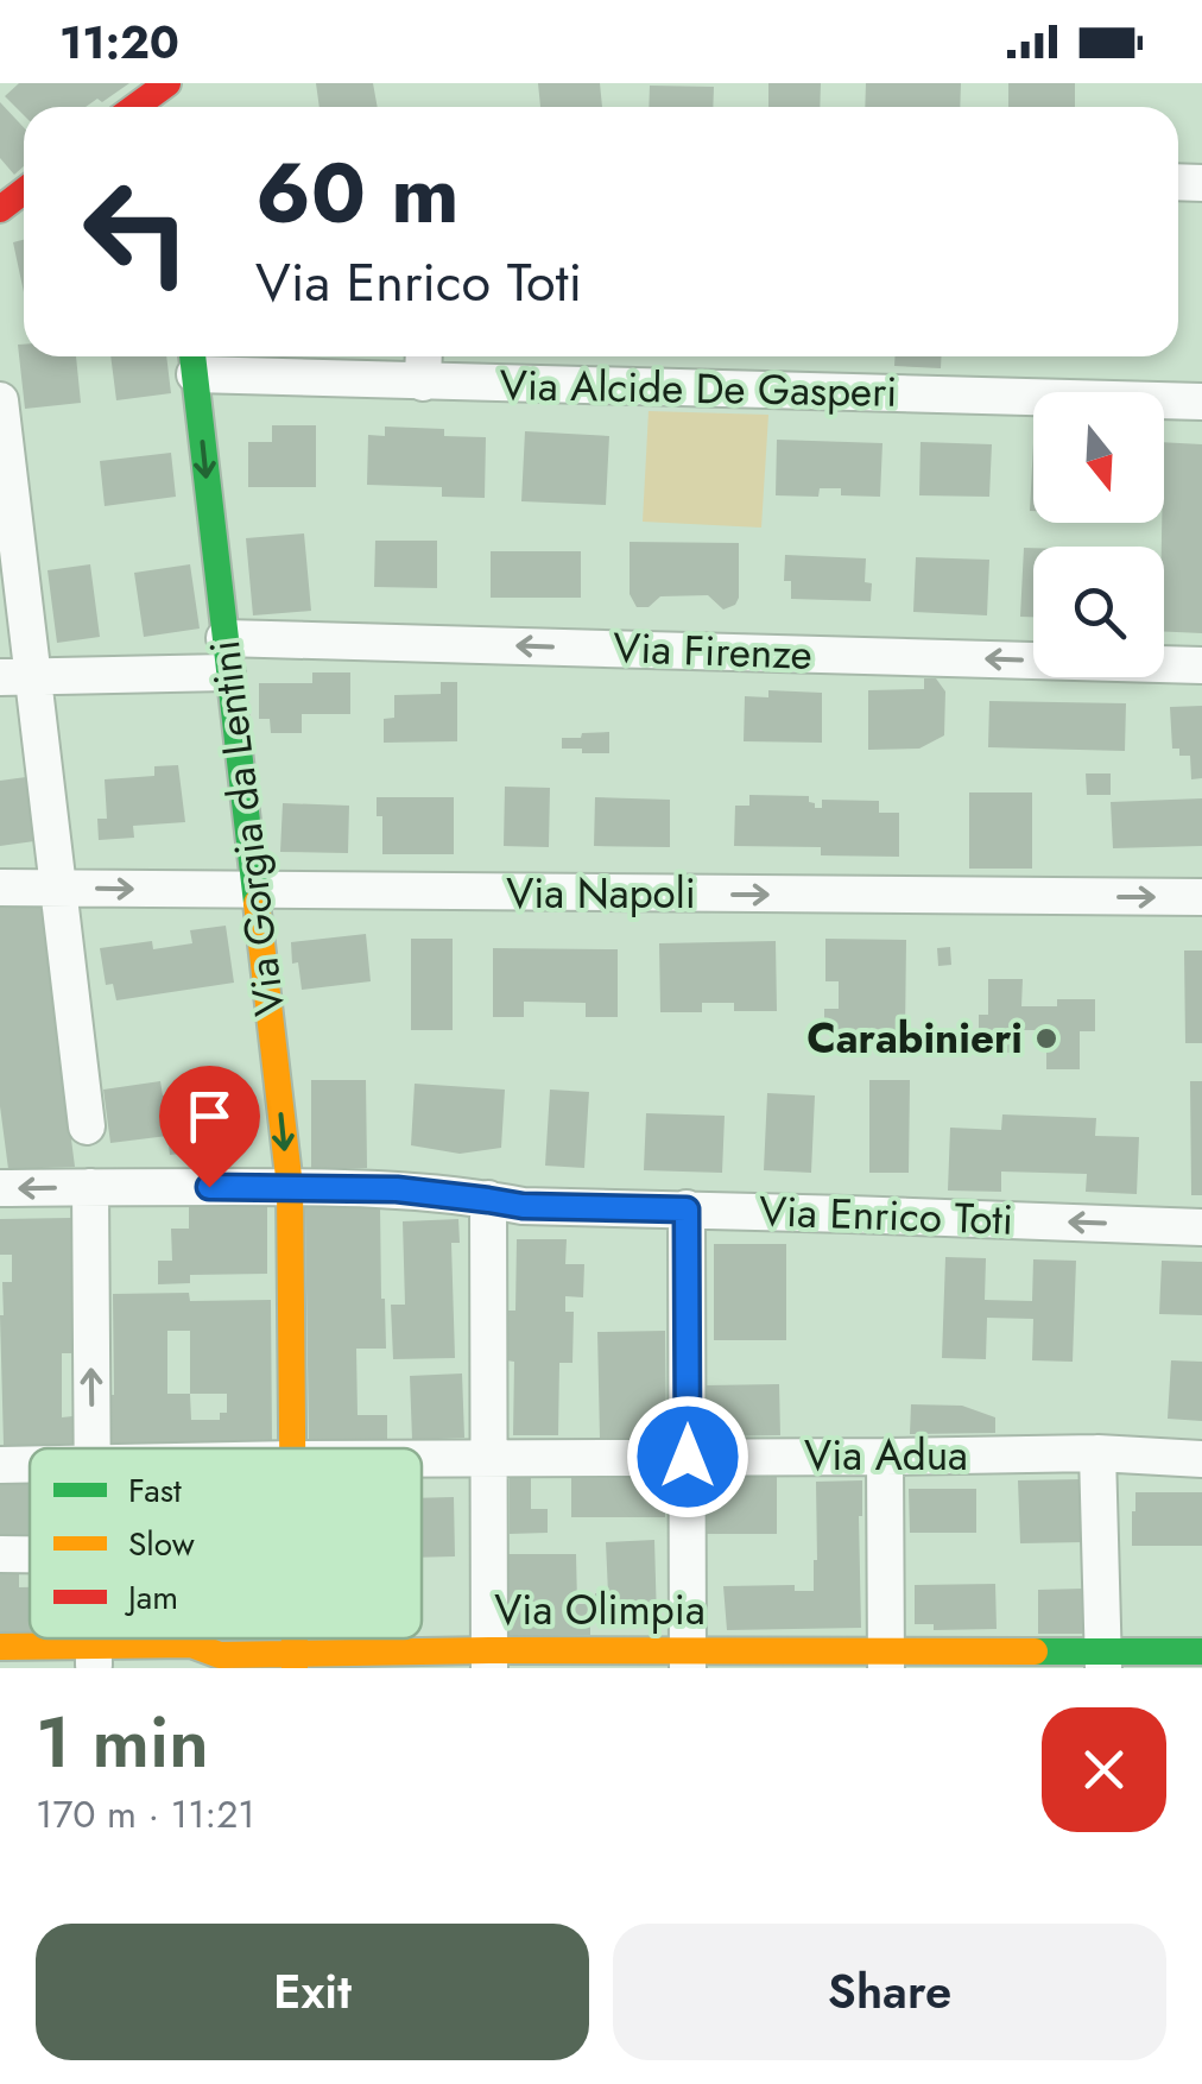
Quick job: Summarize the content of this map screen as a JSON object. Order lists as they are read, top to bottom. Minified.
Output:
{"streets":{"street":["Via Alcide De Gasperi","Via Firenze","Via Gorgia da Lentini","Via Napoli","Via Enrico Toti","Via Adua","Via Olimpia"]},"crossings":[["Via Alcide De Gasperi","Via Gorgia da Lentini"],["Via Firenze","Via Gorgia da Lentini"],["Via Gorgia da Lentini","Via Napoli"],["Via Gorgia da Lentini","Via Enrico Toti"]],"one_way":["Via Firenze","Via Napoli","Via Enrico Toti"],"places":["Carabinieri"],"legend":["Fast","Slow","Jam"],"north":"bottom","page":{"status":"11:20","turn":["60 m","Via Enrico Toti"],"heading":["1 min","170 m · 11:21"],"buttons":["Exit","Share"]}}
